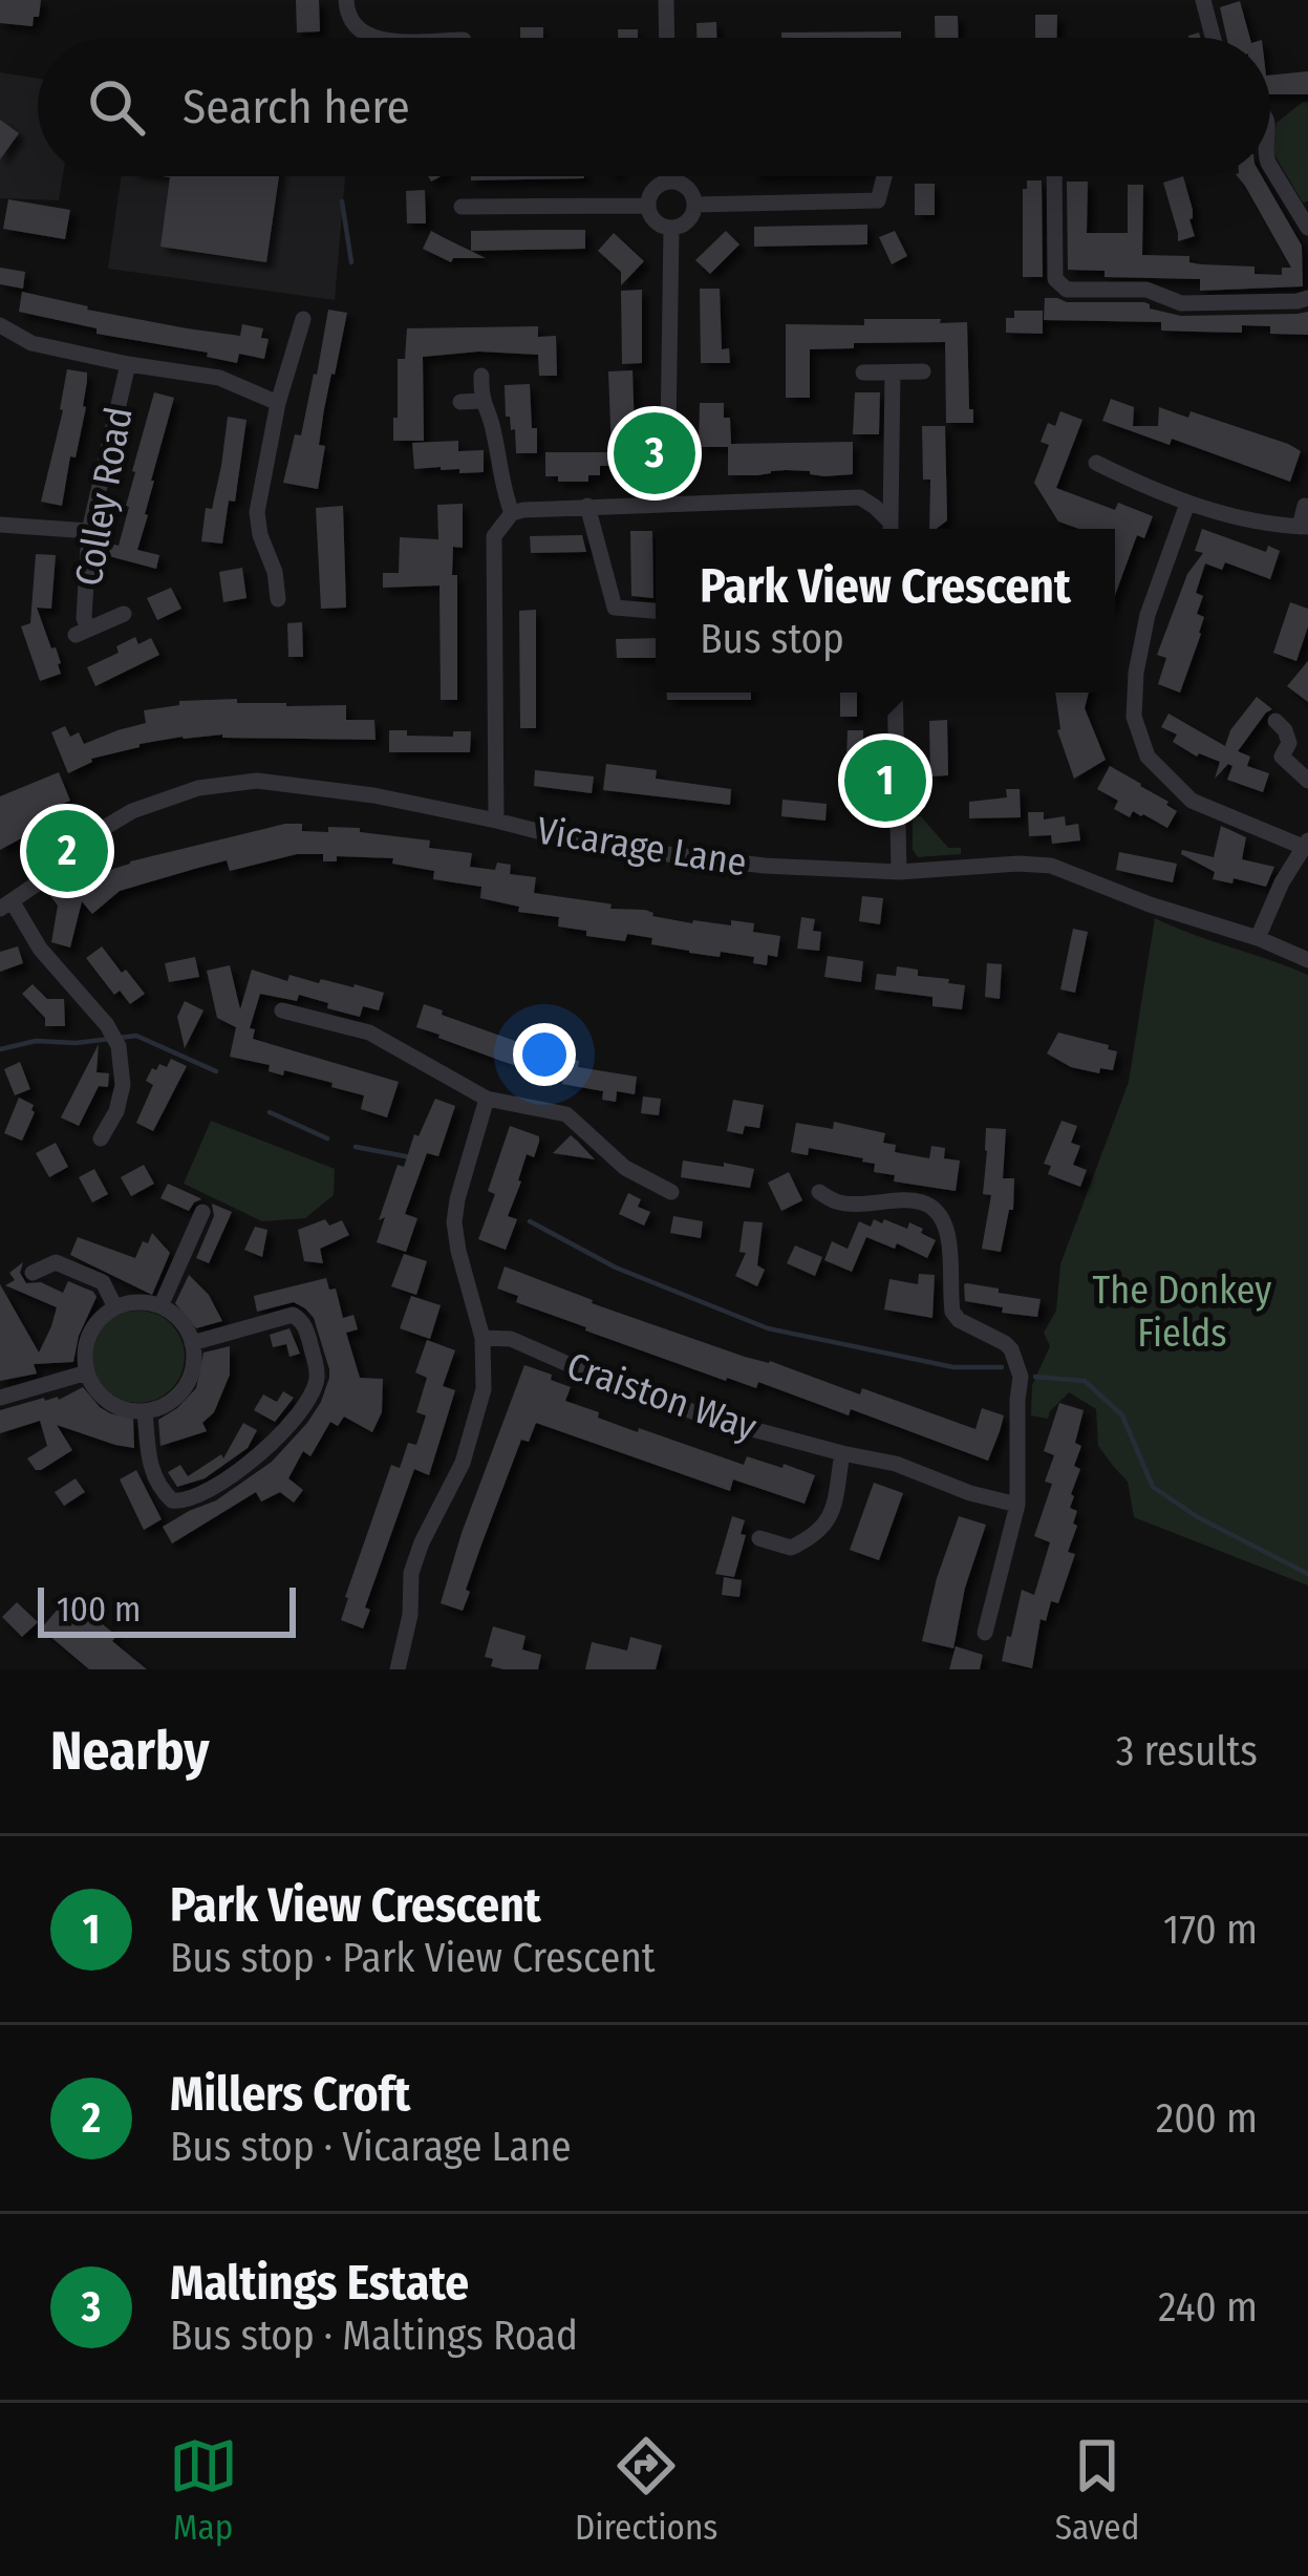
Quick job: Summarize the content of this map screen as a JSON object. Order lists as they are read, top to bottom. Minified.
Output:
{"streets":{"street":["Colley Road","Vicarage Lane","Craiston Way"]},"parks":["The Donkey Fields"],"scale_bar":"100 m","page":{"search":"Search here","pins":["3","1","2"],"popup":["Park View Crescent","Bus stop"],"scale":"100 m","heading":["Nearby","3 results"],"list":[{"mark":"1","name":"Park View Crescent","note":"Bus stop · Park View Crescent","value":"170 m"},{"mark":"2","name":"Millers Croft","note":"Bus stop · Vicarage Lane","value":"200 m"},{"mark":"3","name":"Maltings Estate","note":"Bus stop · Maltings Road","value":"240 m"}],"nav":["Map","Directions","Saved"]}}
